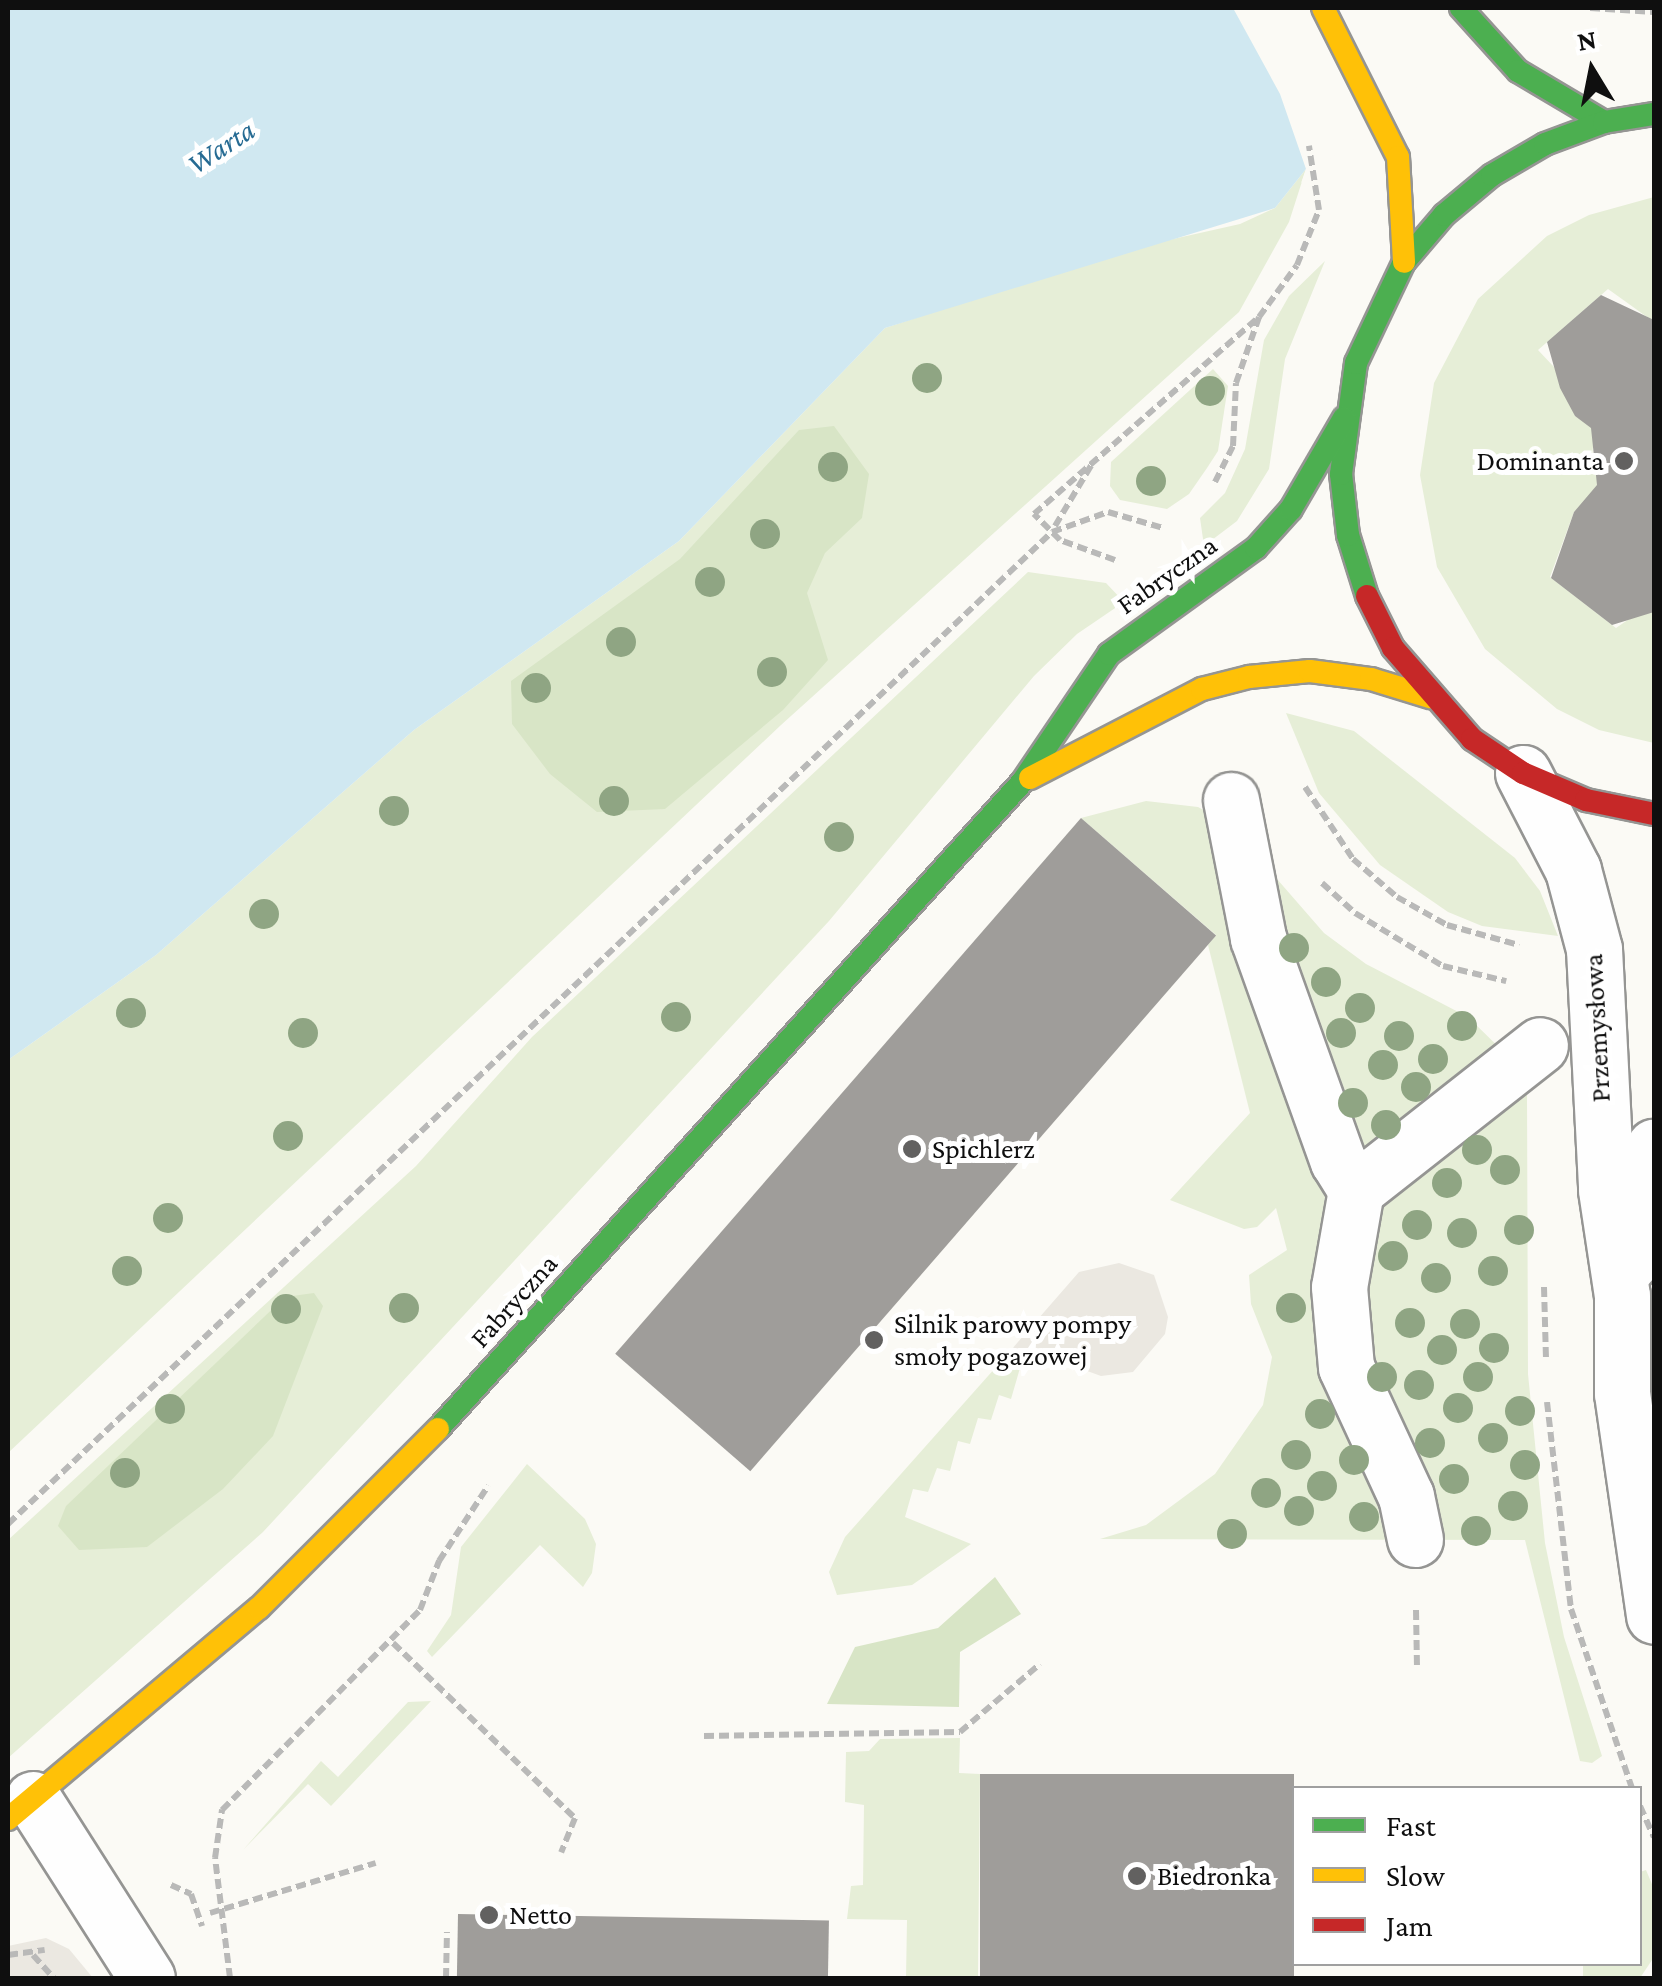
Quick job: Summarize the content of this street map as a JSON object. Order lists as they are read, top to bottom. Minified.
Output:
{"streets":{"street":["Fabryczna","Przemysłowa"]},"water":["Warta"],"places":["Dominanta","Spichlerz","Silnik parowy pompy smoły pogazowej","Biedronka","Netto"],"legend":["Fast","Slow","Jam"],"north":"top"}
